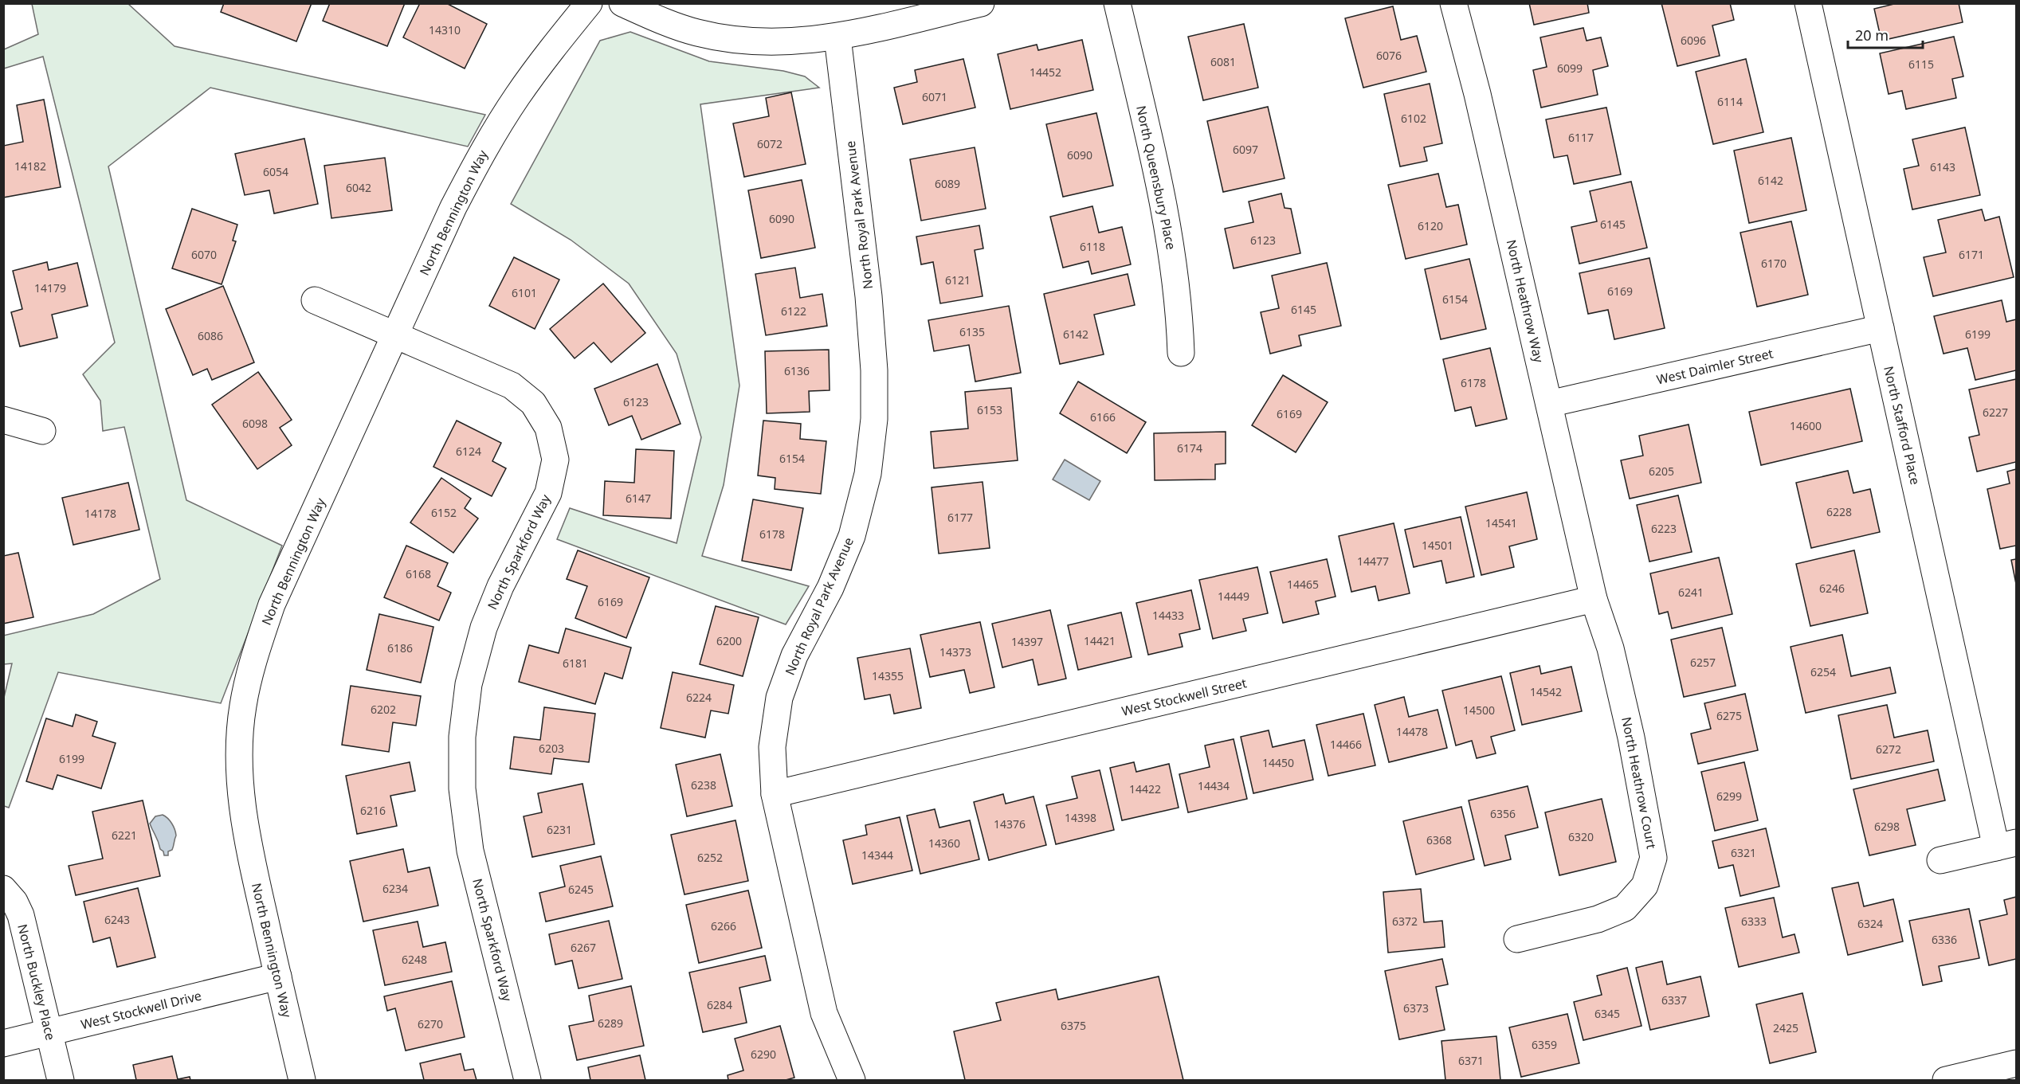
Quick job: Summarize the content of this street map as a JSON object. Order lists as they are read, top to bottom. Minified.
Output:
{"streets":{"street":["North Queensbury Place","North Bennington Way","North Royal Park Avenue","North Heathrow Way","West Daimler Street","North Stafford Place","North Sparkford Way","West Stockwell Street","North Heathrow Court","North Buckley Place","West Stockwell Drive"]},"crossings":[["North Bennington Way","North Sparkford Way"],["North Bennington Way","West Stockwell Drive"],["North Royal Park Avenue","West Stockwell Street"],["North Heathrow Way","West Daimler Street"],["North Heathrow Way","West Stockwell Street"],["North Heathrow Way","North Heathrow Court"],["West Daimler Street","North Stafford Place"],["West Stockwell Street","North Heathrow Court"],["North Buckley Place","West Stockwell Drive"]],"house_numbers":["14310","6096","6076","6081","6115","6099","14452","6071","6114","6102","6117","6072","6097","6090","14182","6143","6054","6142","6089","6042","6090","6145","6120","6123","6118","6070","6171","6170","6121","14179","6169","6101","6154","6145","6122","6135","6142","6199","6086","6136","6178","6123","6153","6227","6169","6166","6098","14600","6174","6124","6154","6205","6147","6228","6152","14178","6177","14541","6223","6178","14501","14477","6168","14465","6246","6241","14449","6169","14433","6200","14421","14397","6186","14373","6257","6181","6254","14355","14542","6224","6202","14500","6275","14478","14466","6203","6272","6199","14450","6238","14434","14422","6299","6216","6356","14398","14376","6298","6231","6221","6320","6368","14360","6321","14344","6252","6234","6245","6243","6372","6333","6324","6266","6336","6267","6248","6337","6284","6373","6345","6289","6270","6375","2425","6359","6290","6371"],"scale_bar":"20 m"}
